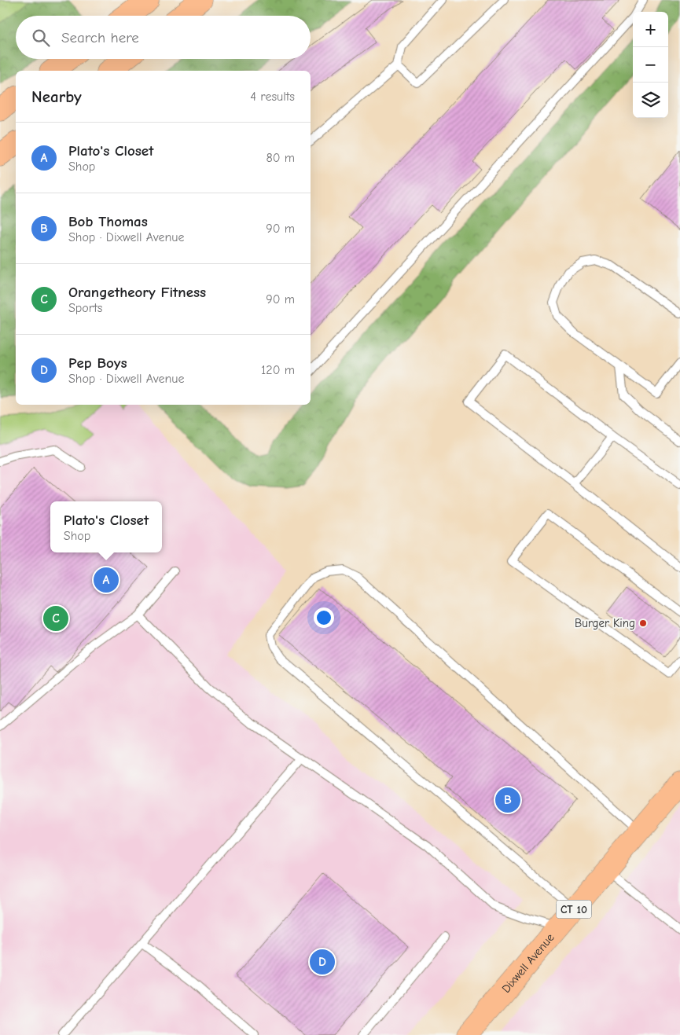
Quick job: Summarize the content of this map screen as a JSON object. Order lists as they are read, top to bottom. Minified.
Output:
{"streets":{"main road":["CT 10","Dixwell Avenue"]},"places":["Burger King"],"page":{"map_buttons":["+","−"],"search":"Search here","heading":["Nearby","4 results"],"list":[{"mark":"A","name":"Plato's Closet","note":"Shop","value":"80 m"},{"mark":"B","name":"Bob Thomas","note":"Shop · Dixwell Avenue","value":"90 m"},{"mark":"C","name":"Orangetheory Fitness","note":"Sports","value":"90 m"},{"mark":"D","name":"Pep Boys","note":"Shop · Dixwell Avenue","value":"120 m"}],"popup":["Plato's Closet","Shop"],"pins":["A","C","B","D"]}}
